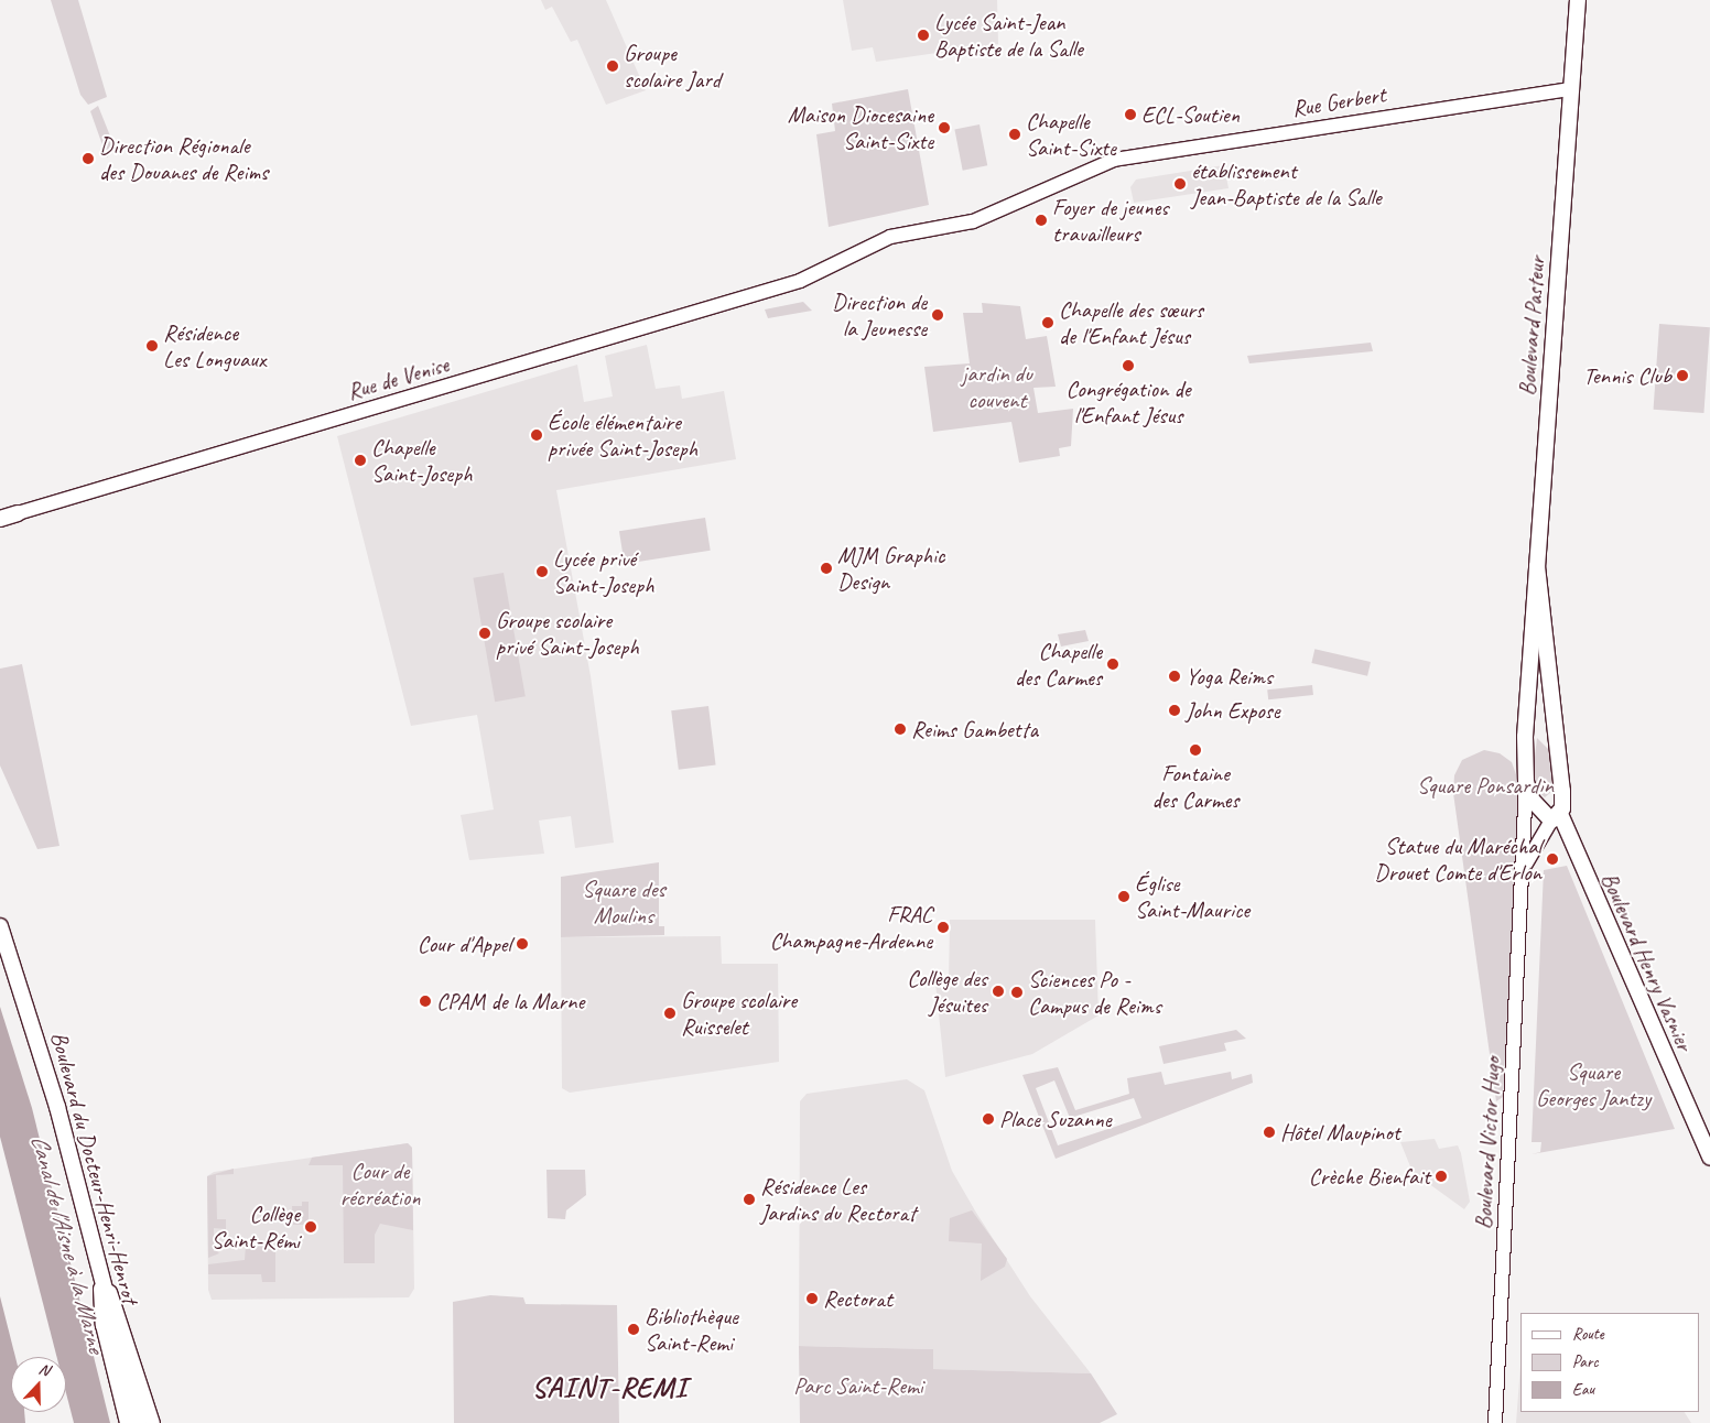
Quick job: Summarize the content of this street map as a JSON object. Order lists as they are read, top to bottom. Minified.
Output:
{"streets":{"main road":["Boulevard Pasteur","Rue de Venise","Boulevard Henry Vasnier","Boulevard Victor Hugo","Boulevard du Docteur-Henri-Henrot"],"street":["Rue Gerbert"]},"crossings":[["Rue Gerbert","Boulevard Pasteur"],["Rue Gerbert","Rue de Venise"],["Boulevard Pasteur","Boulevard Henry Vasnier"],["Boulevard Pasteur","Boulevard Victor Hugo"],["Boulevard Henry Vasnier","Boulevard Victor Hugo"]],"districts":["SAINT-REMI"],"water":["Canal de l'Aisne à la Marne"],"parks":["jardin du couvent","Square Ponsardin","Square des Moulins","Square Georges Jantzy","Cour de récréation","Parc Saint-Remi"],"places":["Lycée Saint-Jean Baptiste de la Salle","Groupe scolaire Jard","ECL-Soutien","Maison Diocesaine Saint-Sixte","Chapelle Saint-Sixte","Direction Régionale des Douanes de Reims","établissement Jean-Baptiste de la Salle","Foyer de jeunes travailleurs","Direction de la Jeunesse","Chapelle des sœurs de l'Enfant Jésus","Résidence Les Longuaux","Congrégation de l'Enfant Jésus","Tennis Club","École élémentaire privée Saint-Joseph","Chapelle Saint-Joseph","MJM Graphic Design","Lycée privé Saint-Joseph","Groupe scolaire privé Saint-Joseph","Chapelle des Carmes","Yoga Reims","John Expose","Reims Gambetta","Fontaine des Carmes","Statue du Maréchal Drouet Comte d'Erlon","Église Saint-Maurice","FRAC Champagne-Ardenne","Cour d'Appel","Collège des Jésuites","Sciences Po - Campus de Reims","CPAM de la Marne","Groupe scolaire Ruisselet","Place Suzanne","Hôtel Maupinot","Crèche Bienfait","Résidence Les Jardins du Rectorat","Collège Saint-Rémi","Rectorat","Bibliothèque Saint-Remi"],"legend":["Route","Parc","Eau"],"north":"top"}
